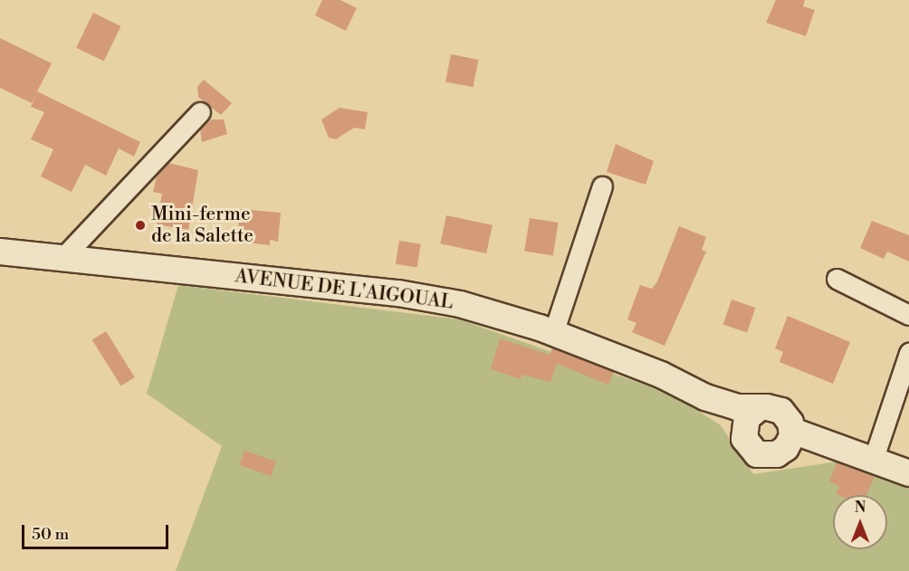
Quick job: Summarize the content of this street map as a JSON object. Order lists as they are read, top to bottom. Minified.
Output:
{"streets":{"main road":["AVENUE DE L'AIGOUAL"]},"places":["Mini-ferme de la Salette"],"scale_bar":"50 m","north":"top"}
